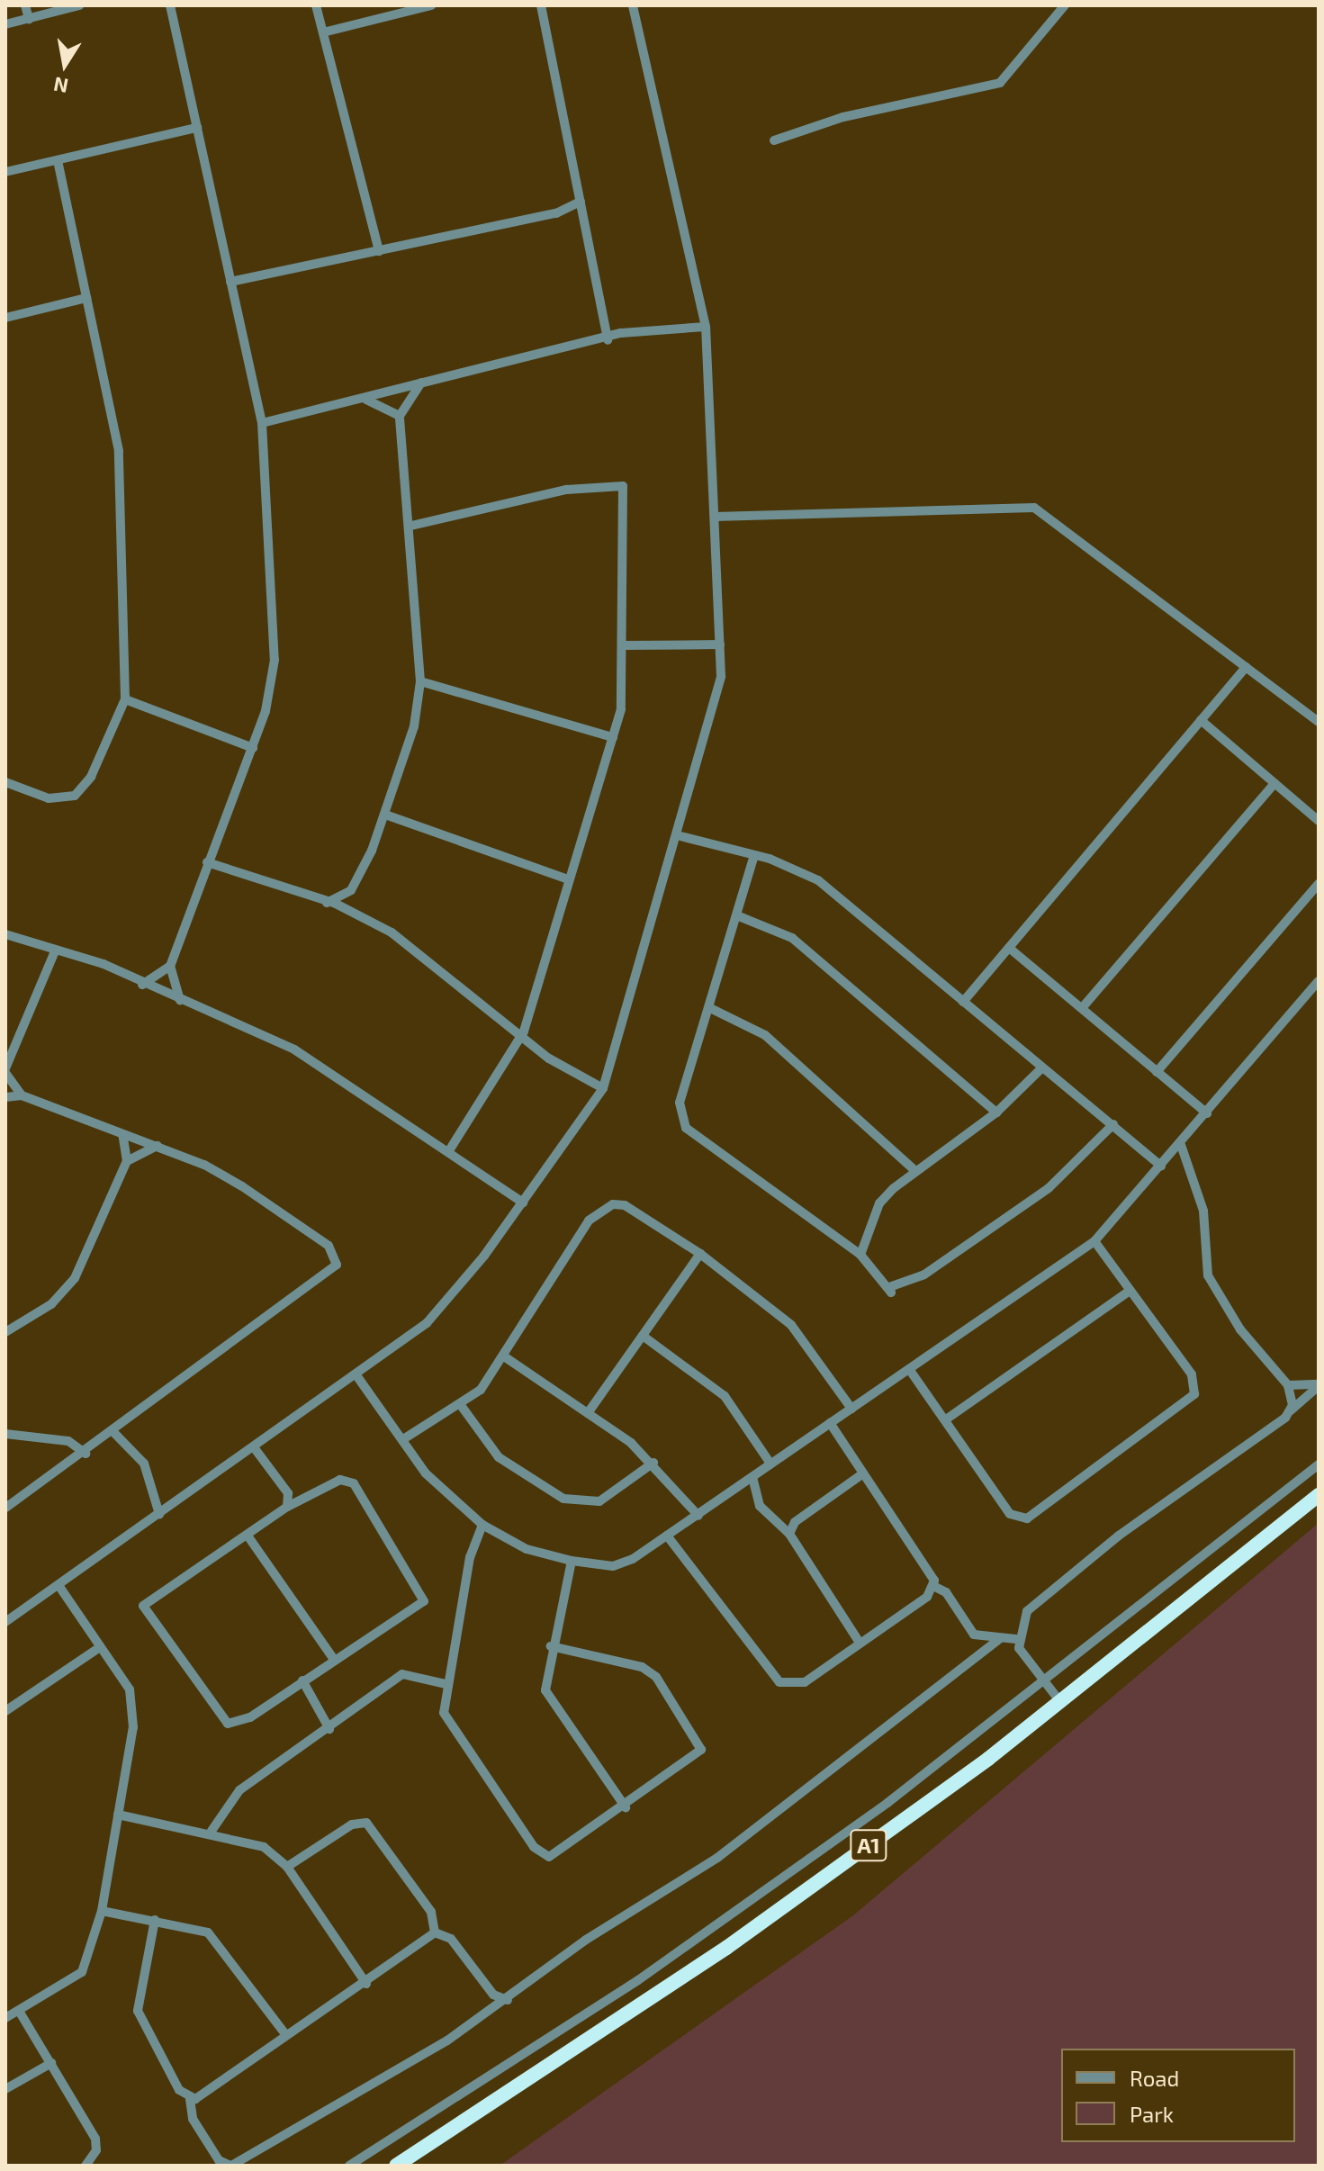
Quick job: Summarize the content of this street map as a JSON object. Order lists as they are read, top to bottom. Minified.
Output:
{"streets":{"highway":["A1"]},"legend":["Road","Park"],"north":"bottom"}
